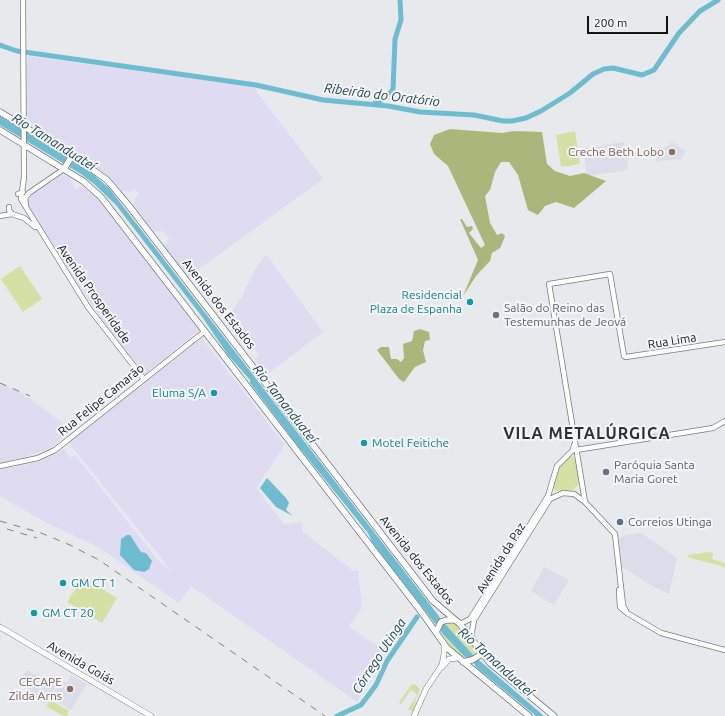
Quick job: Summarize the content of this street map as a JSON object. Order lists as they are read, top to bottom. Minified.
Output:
{"streets":{"highway":["Avenida dos Estados"],"main road":["Avenida Prosperidade","Rua Lima","Rua Felipe Camarão","Avenida da Paz","Avenida Goiás"]},"crossings":[["Avenida Prosperidade","Rua Felipe Camarão"],["Avenida dos Estados","Avenida da Paz"],["Rua Lima","Avenida da Paz"]],"districts":["VILA METALÚRGICA"],"water":["Ribeirão do Oratório","Rio Tamanduateí","Córrego Utinga"],"places":["Creche Beth Lobo","Residencial Plaza de Espanha","Salão do Reino das Testemunhas de Jeová","Eluma S/A","Motel Feitiche","Paróquia Santa Maria Goret","Correios Utinga","GM CT 1","GM CT 20","CECAPE Zilda Arns"],"scale_bar":"200 m"}
